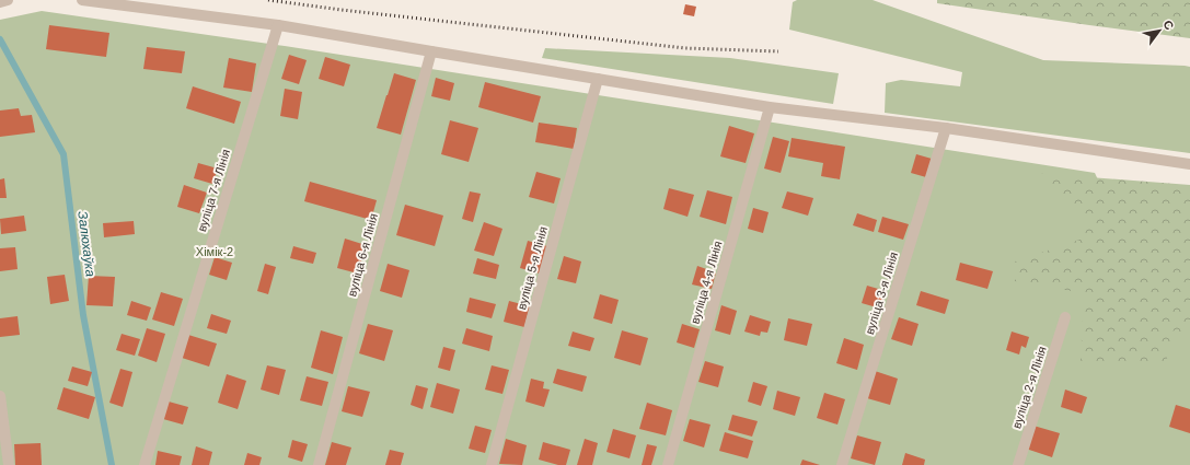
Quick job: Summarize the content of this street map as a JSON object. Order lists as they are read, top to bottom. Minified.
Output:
{"streets":{"street":["вуліца 7-я Лінія","вуліца 6-я Лінія","вуліца 5-я Лінія","вуліца 4-я Лінія","вуліца 3-я Лінія","вуліца 2-я Лінія"]},"water":["Залюхаўка"],"parks":["Хімік-2"],"north":"top right"}
